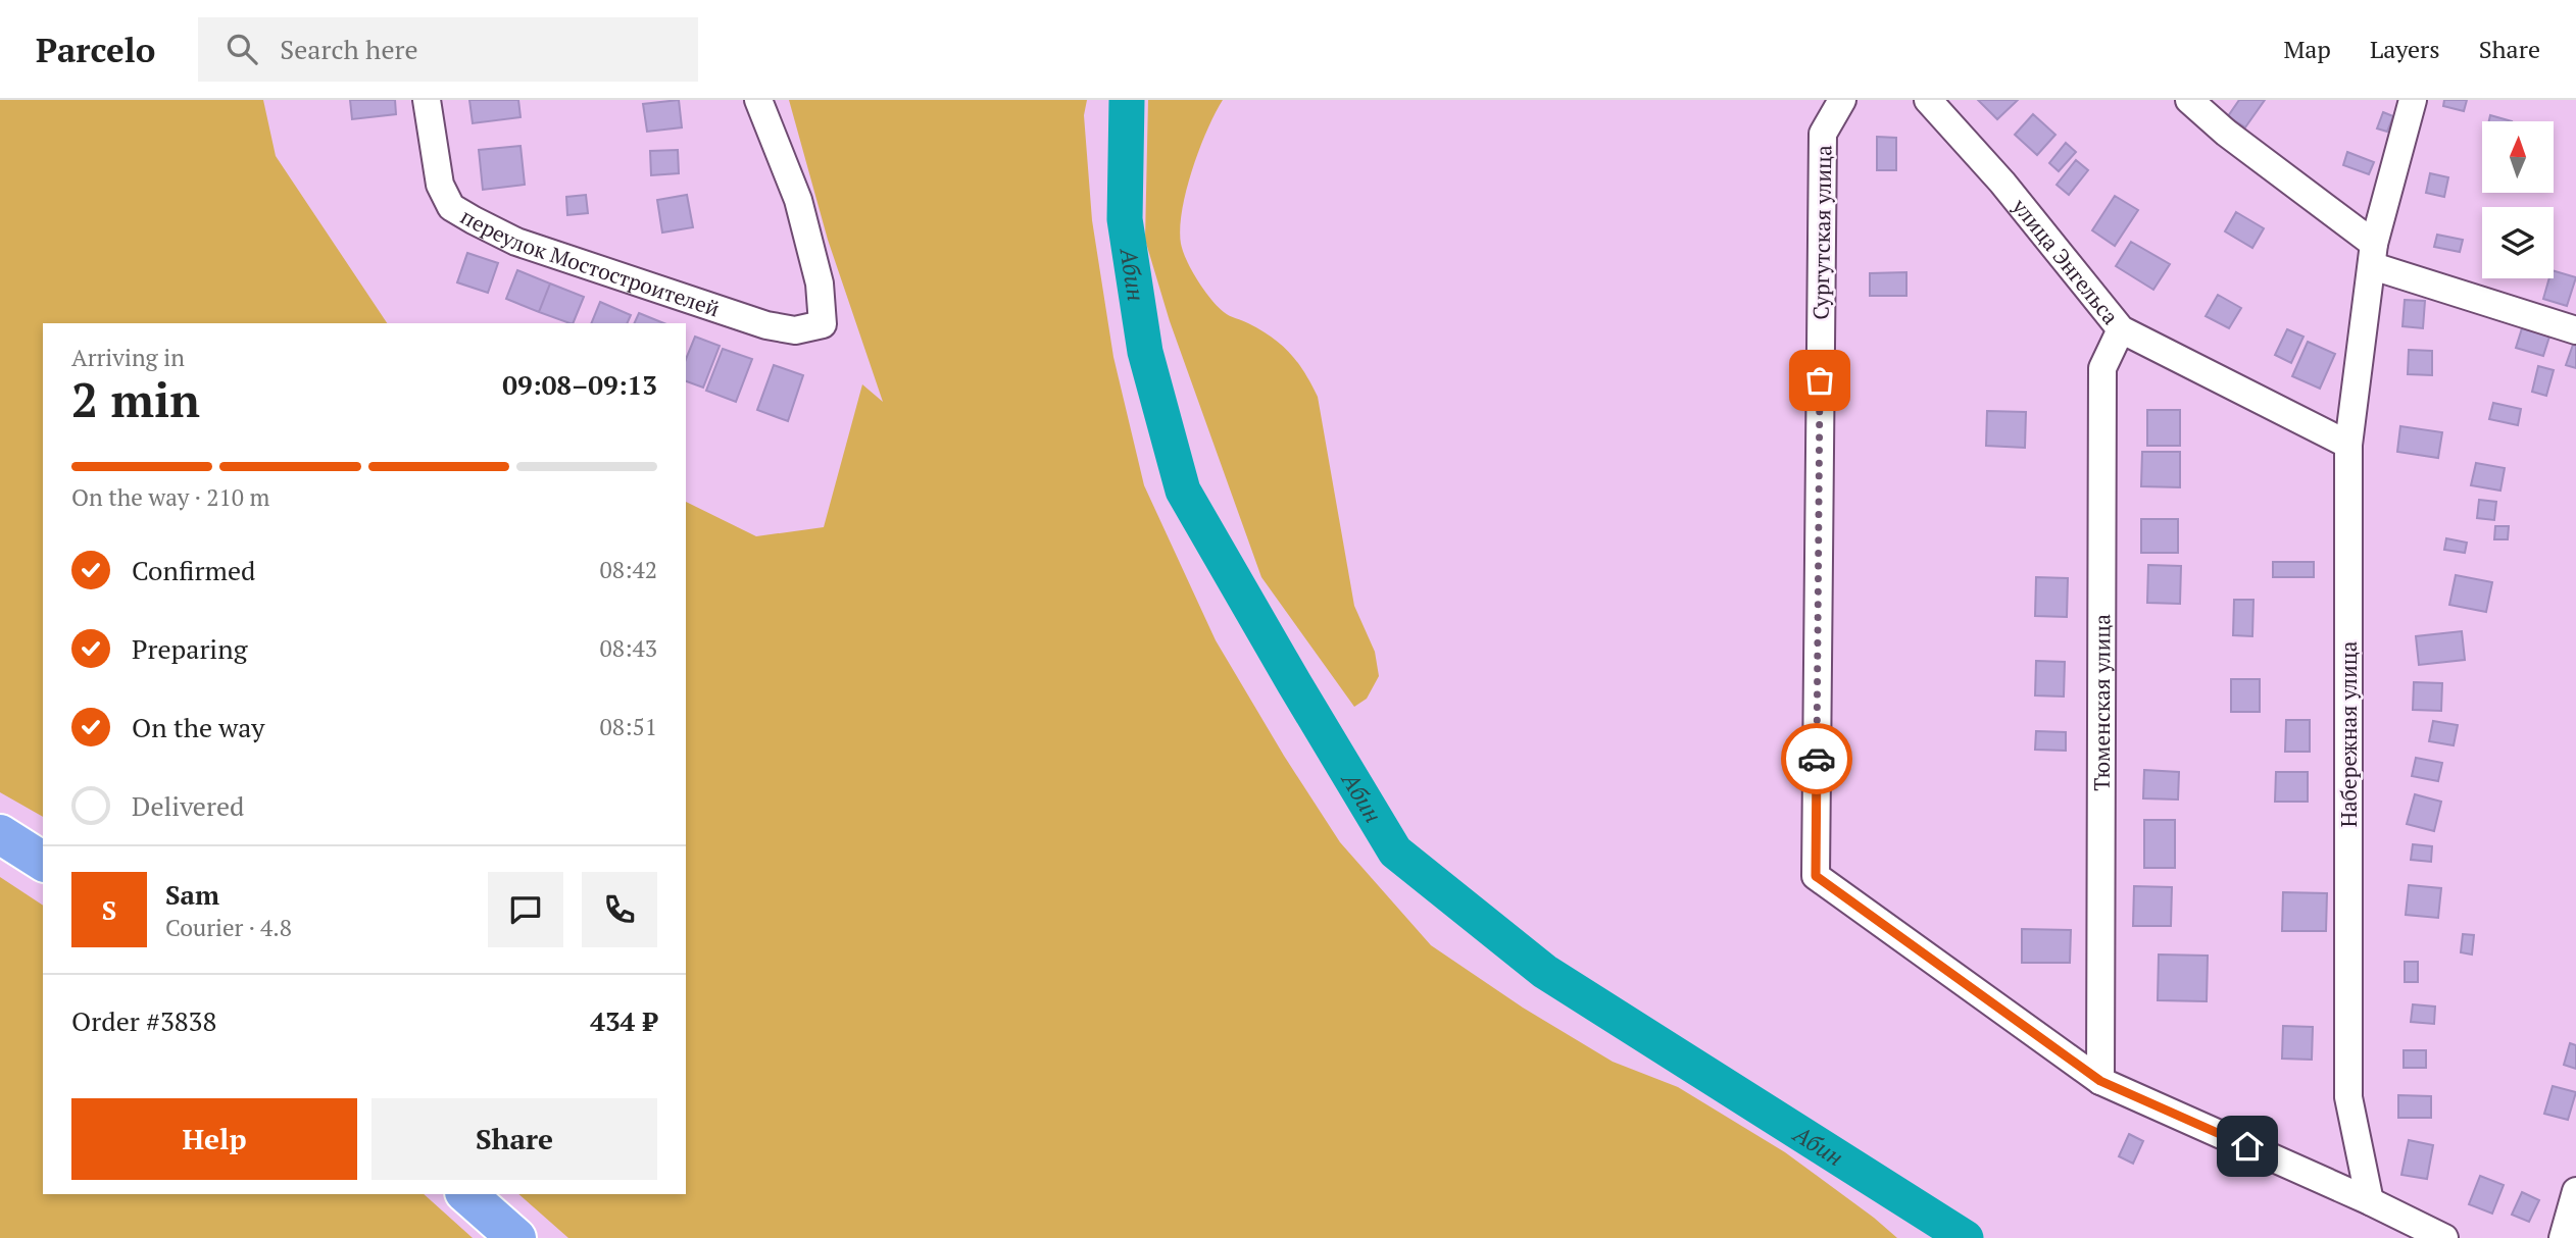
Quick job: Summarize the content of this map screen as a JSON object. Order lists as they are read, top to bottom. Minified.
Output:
{"streets":{"street":["Сургутская улица","переулок Мостостроителей","улица Энгельса","Тюменская улица","Набережная улица"]},"crossings":[["Сургутская улица","Тюменская улица"],["улица Энгельса","Тюменская улица"],["улица Энгельса","Набережная улица"]],"water":["Абин"],"north":"top","page":{"header":"Parcelo","search":"Search here","nav":["Map","Layers","Share"],"heading":["2 min","Arriving in","09:08–09:13"],"panel":["Sam","Courier · 4.8","Order #3838","434 ₽"],"bar":"On the way · 210 m","list":[["Confirmed","08:42"],["Preparing","08:43"],["On the way","08:51"],"Delivered"],"round":"S","buttons":["Help","Share"]}}
